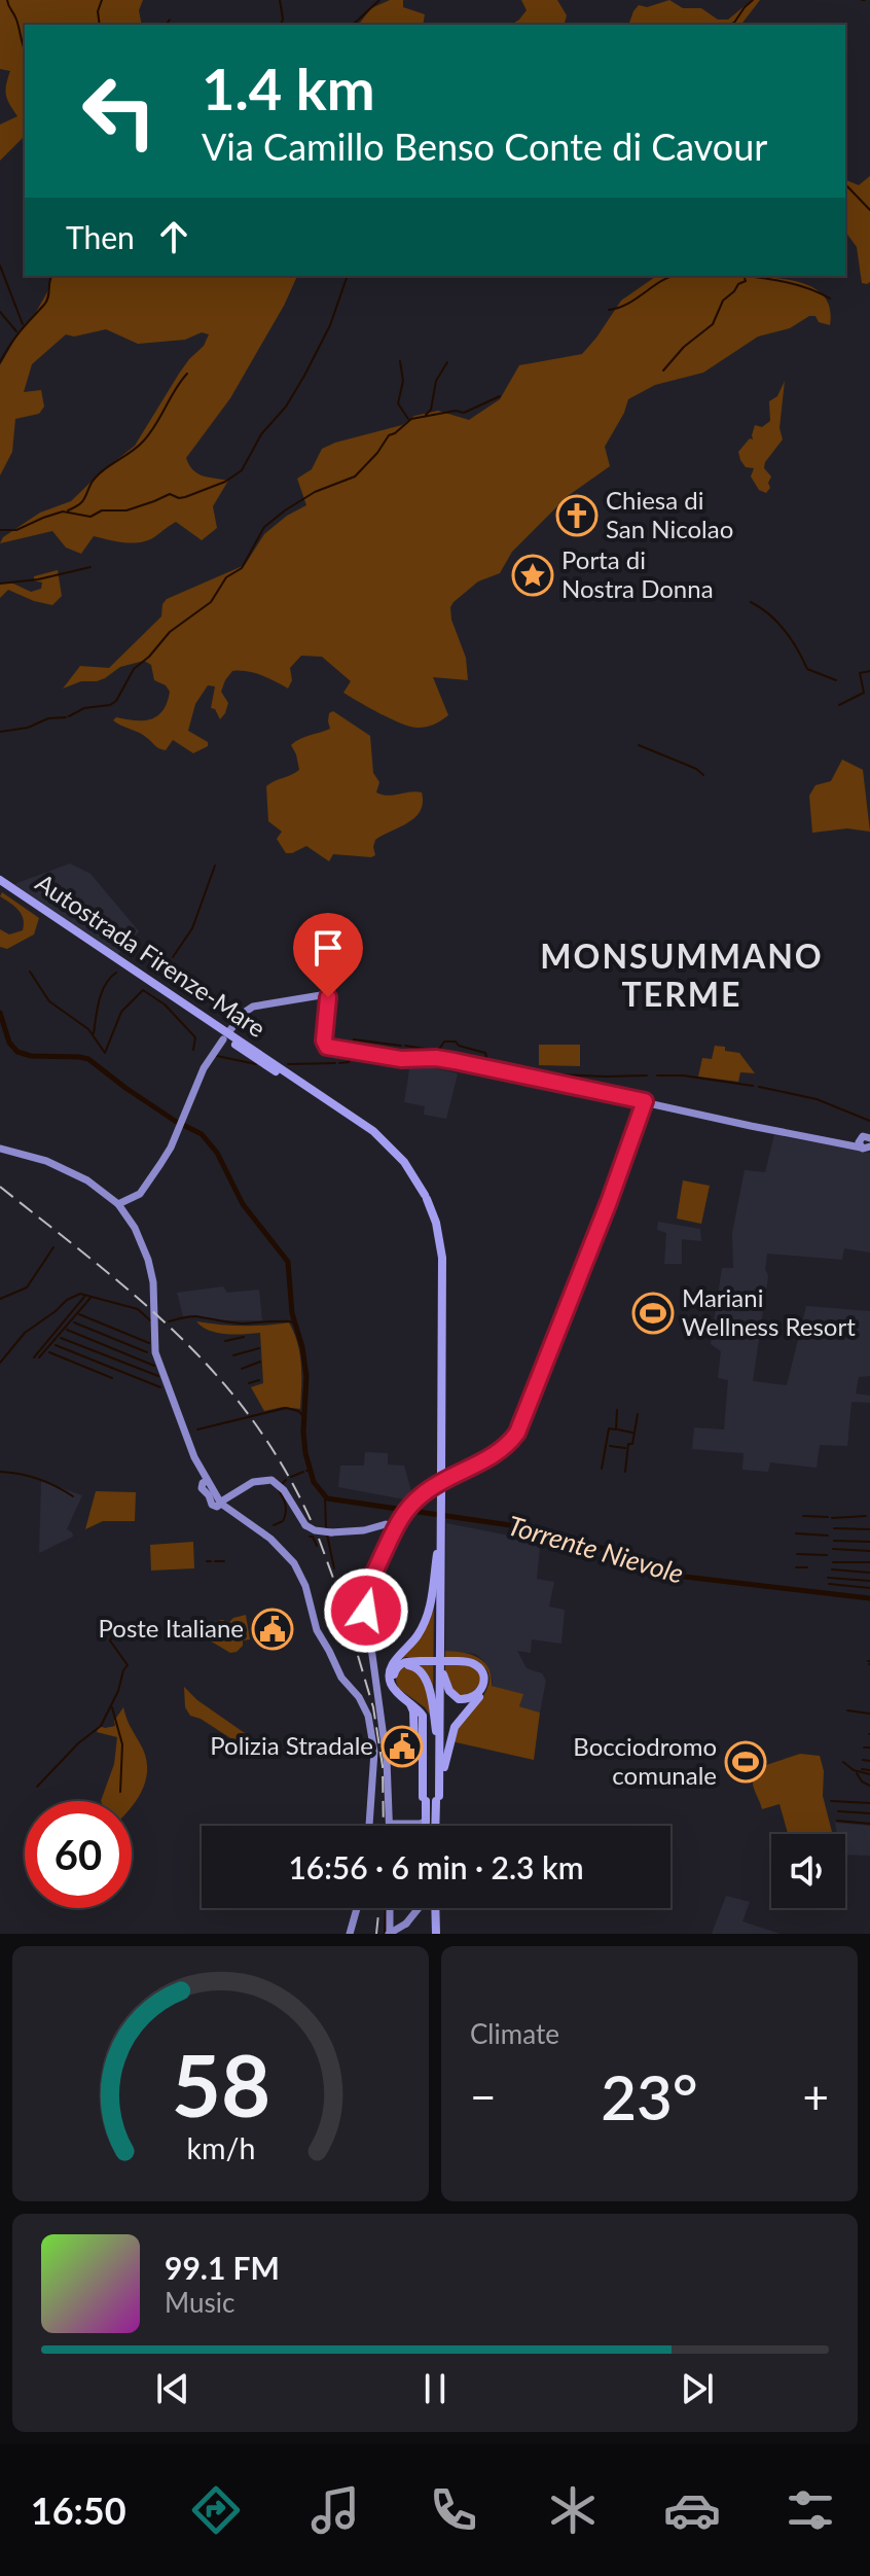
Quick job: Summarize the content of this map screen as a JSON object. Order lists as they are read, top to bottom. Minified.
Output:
{"streets":{"highway":["Autostrada Firenze-Mare"]},"districts":["MONSUMMANO TERME"],"water":["Torrente Nievole"],"places":{"church":["Chiesa di San Nicolao"],"place":["Porta di Nostra Donna"],"sports":["Mariani Wellness Resort","Bocciodromo comunale"],"public building":["Poste Italiane","Polizia Stradale"]},"page":{"turn":["1.4 km","Via Camillo Benso Conte di Cavour"],"then":"Then","limit":"60","trip":"16:56 · 6 min · 2.3 km","tile":"Climate","heat":["−","23°","+"],"song":["99.1 FM","Music"],"tabs":"16:50","gauge":["58","km/h"]}}
